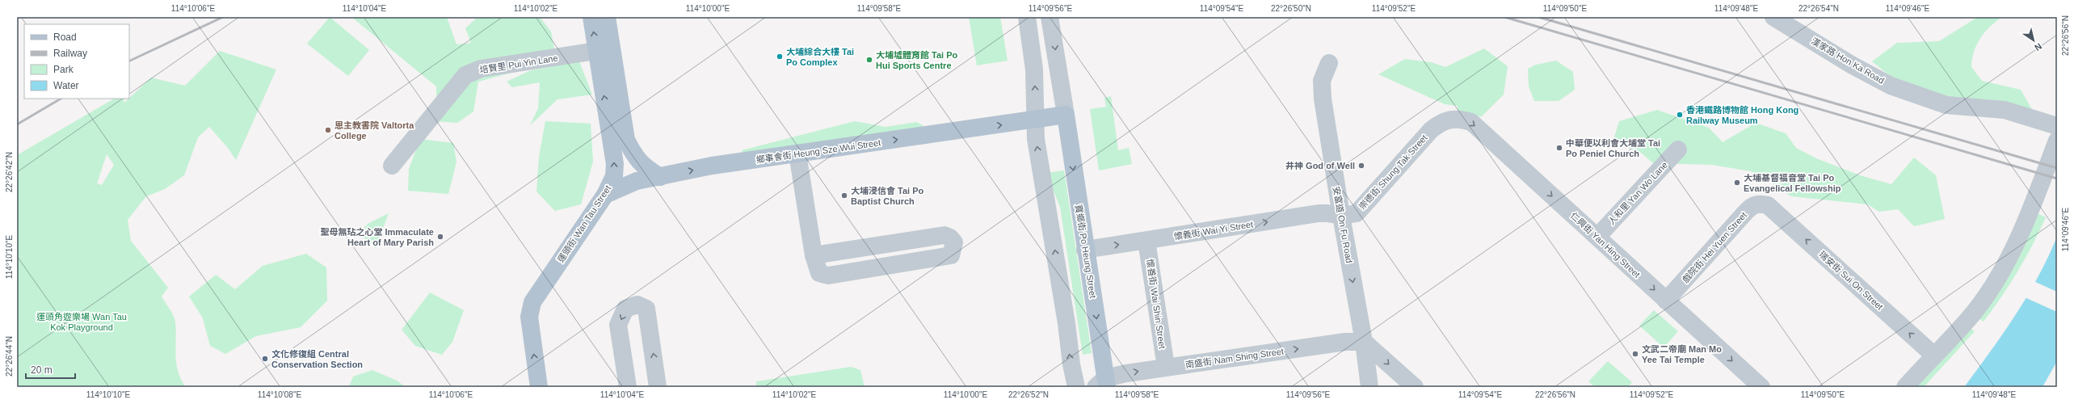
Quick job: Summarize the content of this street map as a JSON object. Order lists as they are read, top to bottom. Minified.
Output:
{"streets":{"main road":["鄉事會街 Heung Sze Wui Street","運頭街 Wan Tau Street","寶鄉街 Po Heung Street"],"street":["漢家路 Hon Ka Road","培賢里 Pui Yin Lane","崇德街 Shung Tak Street","人和里 Yan Wo Lane","安富道 On Fu Road","懷義街 Wai Yi Street","仁興街 Yan Hing Street","戲院街 Hei Yuen Street","瑞安街 Sui On Street","懷善街 Wai Shin Street","南盛街 Nam Shing Street"]},"crossings":[["培賢里 Pui Yin Lane","運頭街 Wan Tau Street"],["鄉事會街 Heung Sze Wui Street","運頭街 Wan Tau Street"],["崇德街 Shung Tak Street","安富道 On Fu Road"],["崇德街 Shung Tak Street","懷義街 Wai Yi Street"],["崇德街 Shung Tak Street","仁興街 Yan Hing Street"],["人和里 Yan Wo Lane","仁興街 Yan Hing Street"],["安富道 On Fu Road","懷義街 Wai Yi Street"],["安富道 On Fu Road","南盛街 Nam Shing Street"],["懷義街 Wai Yi Street","寶鄉街 Po Heung Street"],["懷義街 Wai Yi Street","懷善街 Wai Shin Street"],["仁興街 Yan Hing Street","戲院街 Hei Yuen Street"],["戲院街 Hei Yuen Street","瑞安街 Sui On Street"],["寶鄉街 Po Heung Street","南盛街 Nam Shing Street"],["懷善街 Wai Shin Street","南盛街 Nam Shing Street"]],"one_way":["鄉事會街 Heung Sze Wui Street","運頭街 Wan Tau Street","安富道 On Fu Road","懷義街 Wai Yi Street","仁興街 Yan Hing Street","瑞安街 Sui On Street","南盛街 Nam Shing Street"],"parks":["運頭角遊樂場 Wan Tau Kok Playground"],"places":["大埔綜合大樓 Tai Po Complex","大埔墟體育館 Tai Po Hui Sports Centre","香港鐵路博物館 Hong Kong Railway Museum","恩主教書院 Valtorta College","中華便以利會大埔堂 Tai Po Peniel Church","井神 God of Well","大埔基督福音堂 Tai Po Evangelical Fellowship","大埔浸信會 Tai Po Baptist Church","聖母無玷之心堂 Immaculate Heart of Mary Parish","文武二帝廟 Man Mo Yee Tai Temple","文化修復組 Central Conservation Section"],"legend":["Road","Railway","Park","Water"],"scale_bar":"20 m","north":"bottom right","coordinates":["114°10'06\"E","114°10'04\"E","114°10'02\"E","114°10'00\"E","114°09'58\"E","114°09'56\"E","114°09'54\"E","22°26'50\"N","114°09'52\"E","114°09'50\"E","114°09'48\"E","22°26'54\"N","114°09'46\"E","22°26'56\"N","22°26'42\"N","114°10'10\"E","22°26'44\"N","114°10'08\"E","22°26'52\"N"]}
